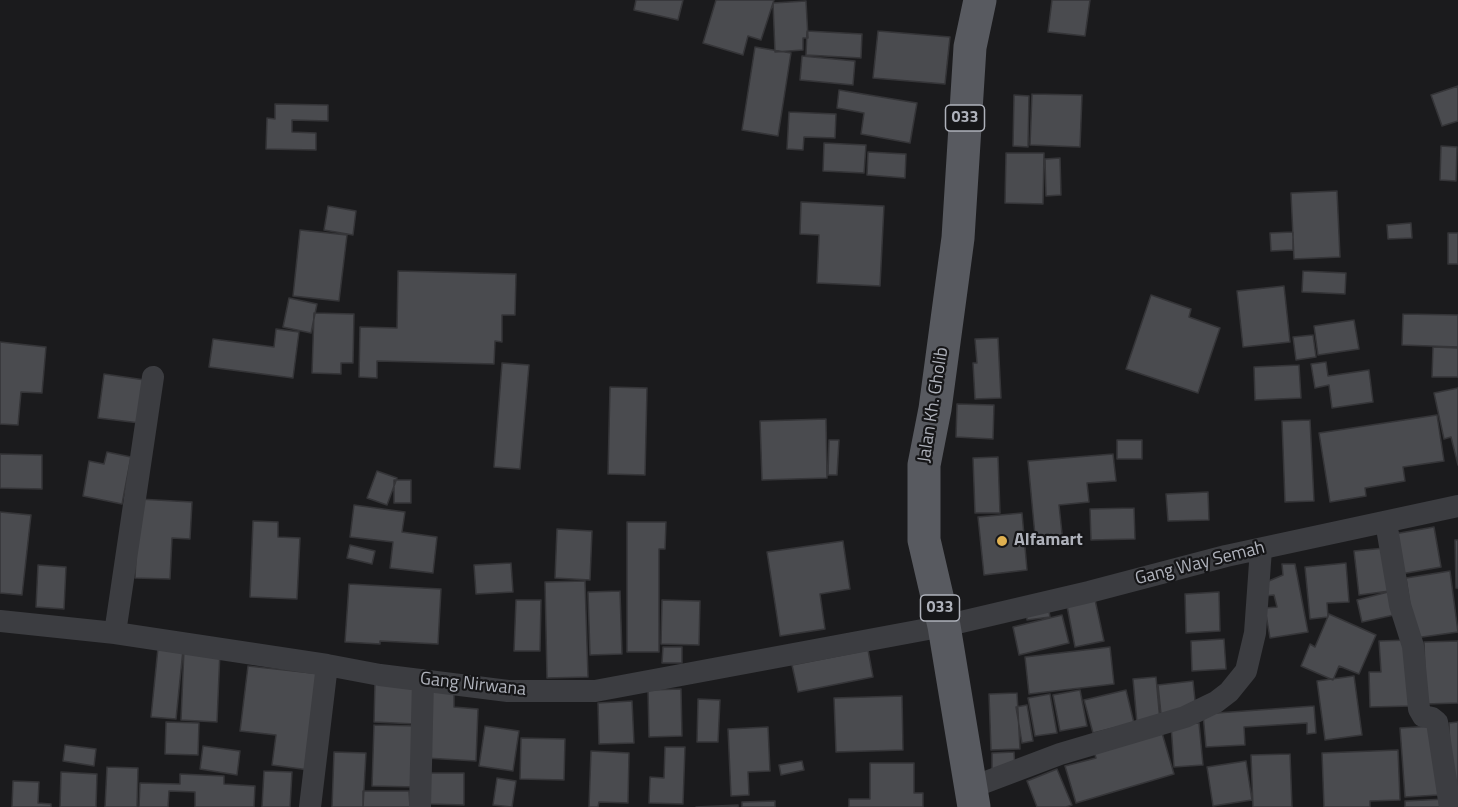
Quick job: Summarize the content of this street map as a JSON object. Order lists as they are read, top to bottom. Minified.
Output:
{"streets":{"main road":["033","Jalan Kh. Gholib"],"street":["Gang Way Semah","Gang Nirwana"]},"crossings":[["Jalan Kh. Gholib","Gang Way Semah"],["Jalan Kh. Gholib","Gang Nirwana"],["Gang Way Semah","Gang Nirwana"]],"places":["Alfamart"]}
